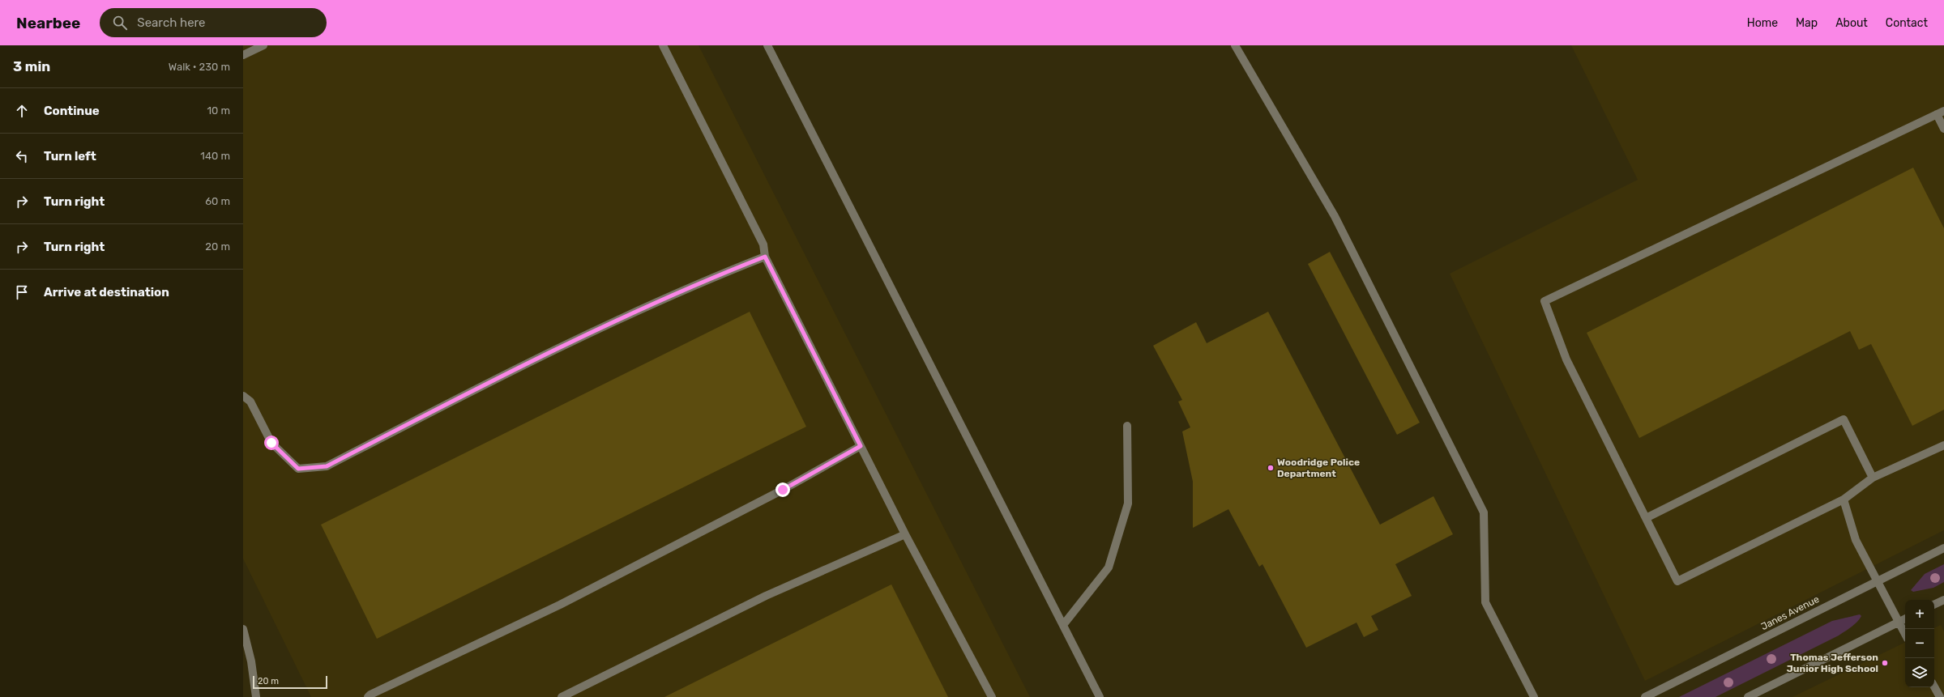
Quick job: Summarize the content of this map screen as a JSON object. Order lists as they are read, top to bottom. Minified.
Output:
{"streets":{"street":["Janes Avenue"]},"places":["Woodridge Police Department","Thomas Jefferson Junior High School"],"scale_bar":"20 m","page":{"header":"Nearbee","search":"Search here","nav":["Home","Map","About","Contact"],"heading":["3 min","Walk · 230 m"],"list":[["Continue","10 m"],["Turn left","140 m"],["Turn right","60 m"],["Turn right","20 m"],"Arrive at destination"],"map_buttons":["+","−"],"scale":"20 m"}}
